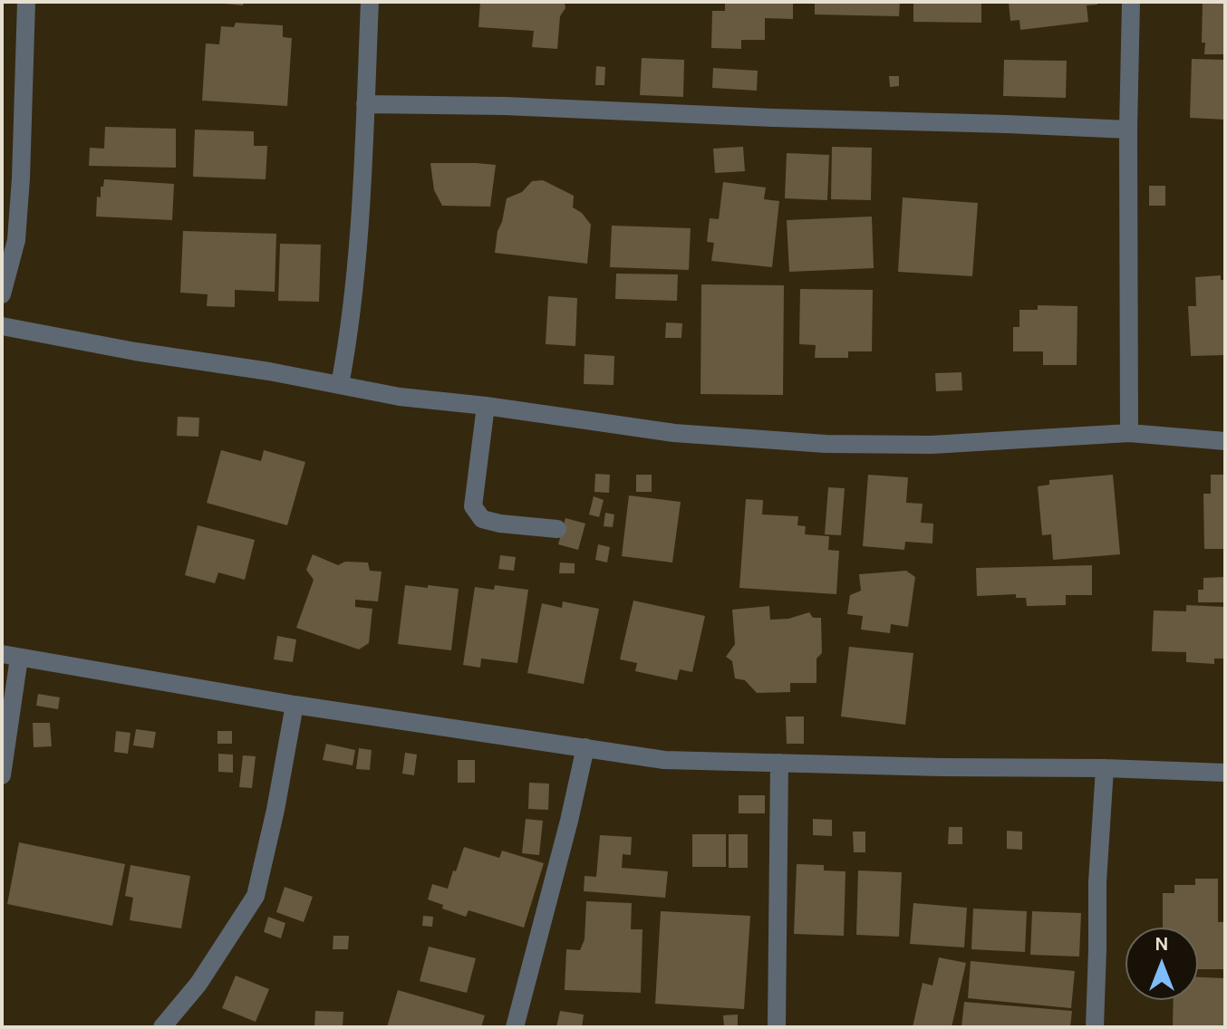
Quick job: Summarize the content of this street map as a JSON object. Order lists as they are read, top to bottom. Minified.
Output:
{"north":"top"}
